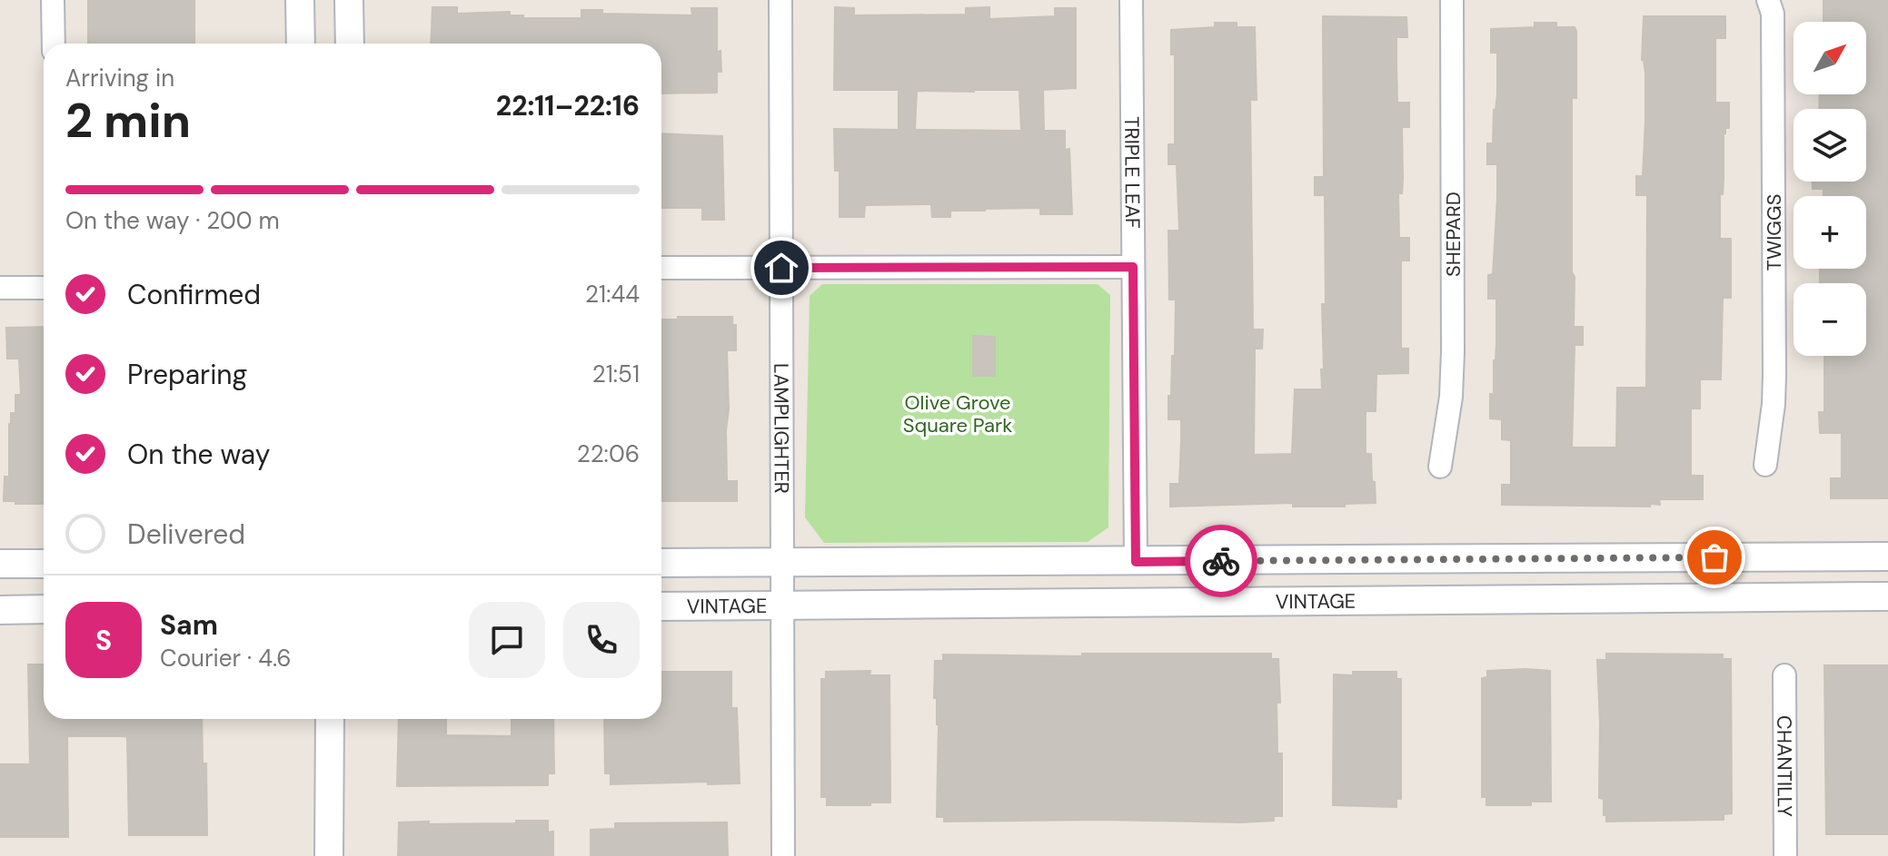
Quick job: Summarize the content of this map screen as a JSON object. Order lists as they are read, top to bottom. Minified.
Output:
{"streets":{"street":["TRIPLE LEAF","TWIGGS","SHEPARD","LAMPLIGHTER","VINTAGE","CHANTILLY"]},"crossings":[["TRIPLE LEAF","VINTAGE"],["LAMPLIGHTER","VINTAGE"]],"parks":["Olive Grove Square Park"],"north":"top right","page":{"map_buttons":["+","−"],"heading":["2 min","Arriving in","22:11–22:16"],"panel":["Sam","Courier · 4.6"],"bar":"On the way · 200 m","list":[["Confirmed","21:44"],["Preparing","21:51"],["On the way","22:06"],"Delivered"],"round":"S"}}
